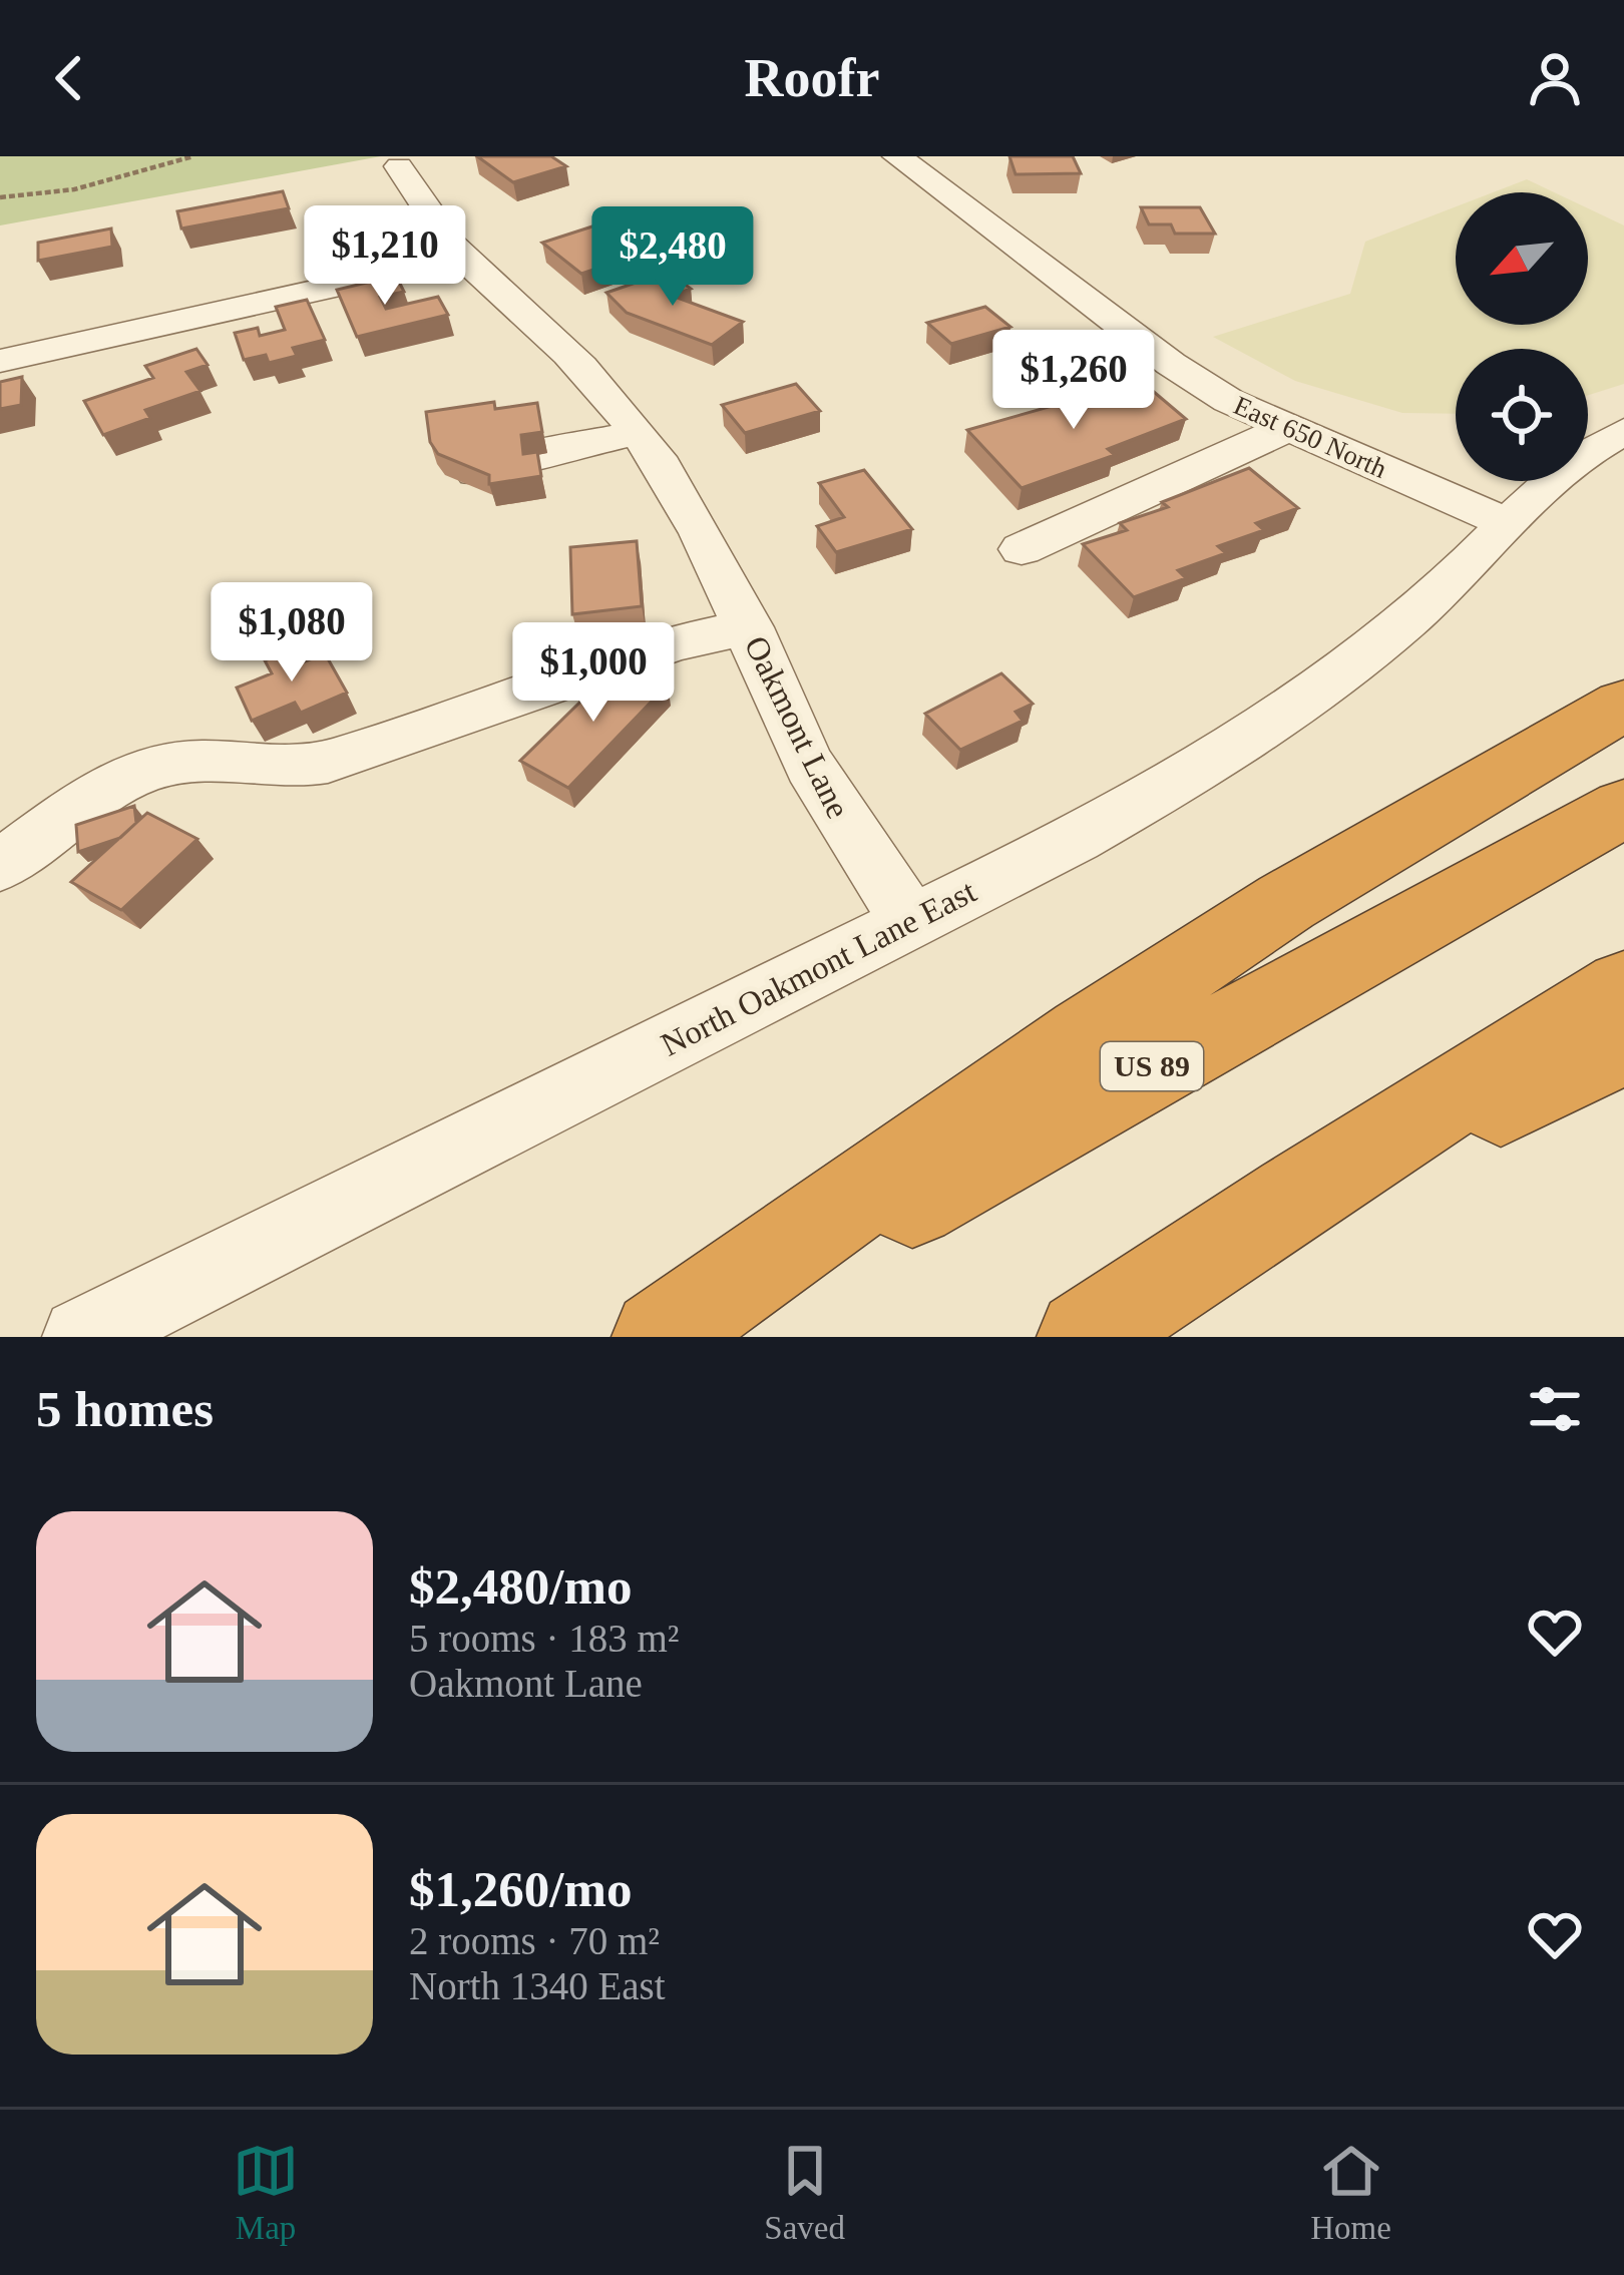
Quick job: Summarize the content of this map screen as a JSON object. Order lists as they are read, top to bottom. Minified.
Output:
{"streets":{"highway":["US 89"],"street":["East 650 North","Oakmont Lane","North Oakmont Lane East"]},"crossings":[["East 650 North","North Oakmont Lane East"],["Oakmont Lane","North Oakmont Lane East"]],"north":"bottom left","page":{"header":"Roofr","price":["$1,210","$2,480","$1,260","$1,080","$1,000"],"heading":"5 homes","list":[{"name":"$2,480/mo","note":"5 rooms · 183 m² · Oakmont Lane"},{"name":"$1,260/mo","note":"2 rooms · 70 m² · North 1340 East"}],"tabs":["Map","Saved","Home"]}}
